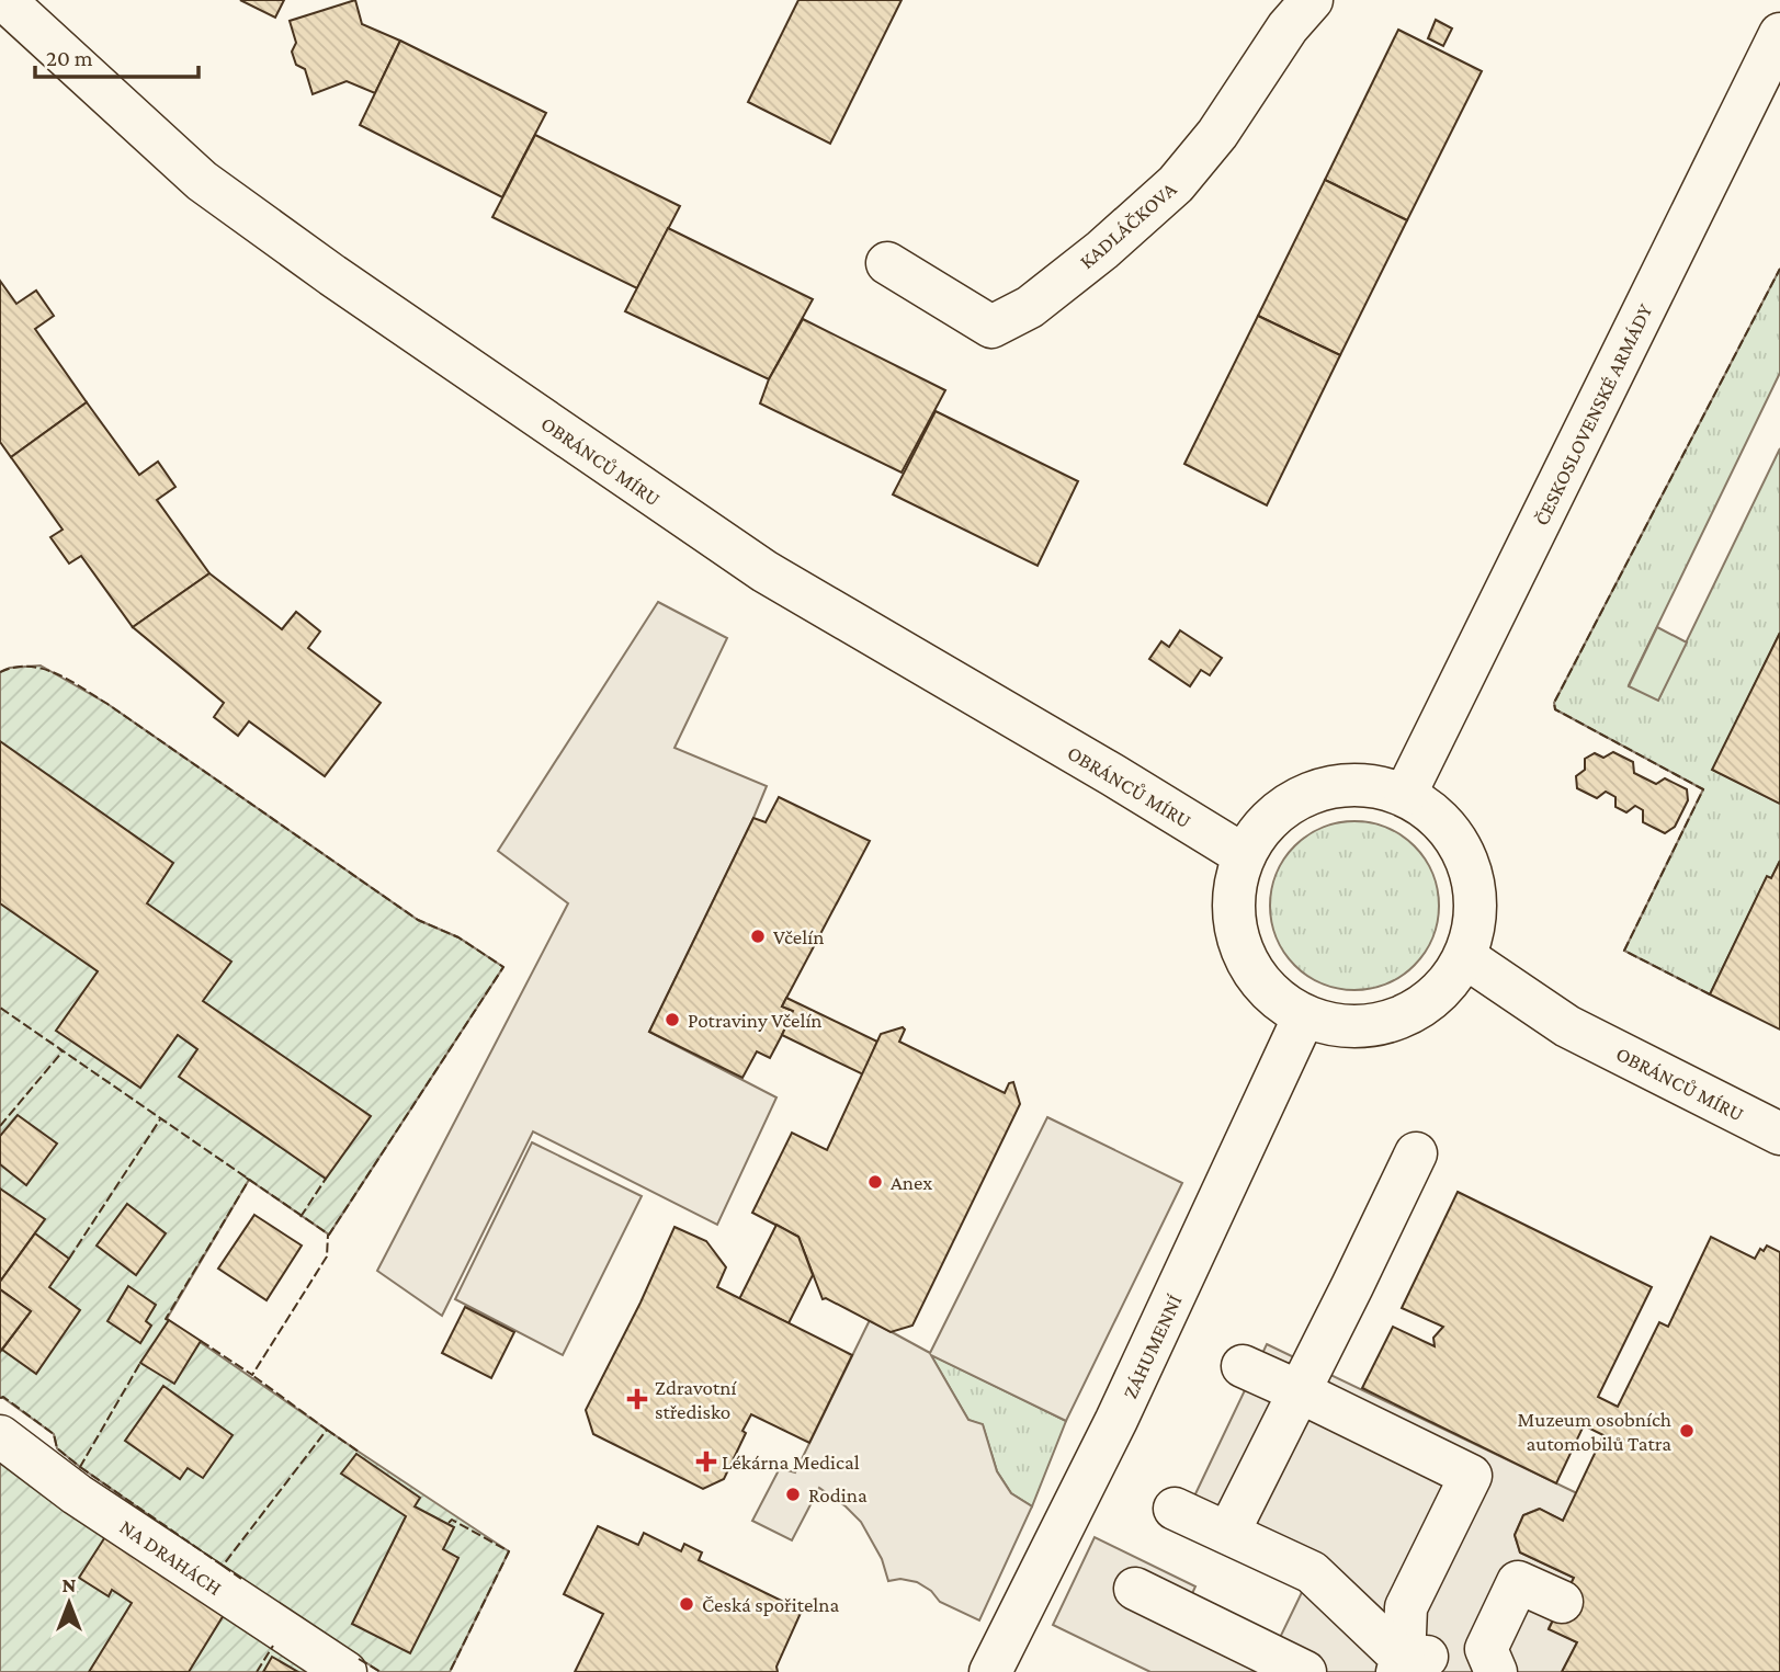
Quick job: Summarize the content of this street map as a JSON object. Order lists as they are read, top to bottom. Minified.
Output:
{"streets":{"main road":["KADLÁČKOVA","ČESKOSLOVENSKÉ ARMÁDY","OBRÁNCŮ MÍRU","ZÁHUMENNÍ","NA DRAHÁCH"]},"crossings":[["ČESKOSLOVENSKÉ ARMÁDY","OBRÁNCŮ MÍRU"],["ČESKOSLOVENSKÉ ARMÁDY","ZÁHUMENNÍ"],["OBRÁNCŮ MÍRU","ZÁHUMENNÍ"]],"places":{"other":["Včelín","Potraviny Včelín","Anex","Muzeum osobních automobilů Tatra","Rodina","Česká spořitelna"],"health":["Zdravotní středisko","Lékárna Medical"]},"scale_bar":"20 m","north":"top"}
